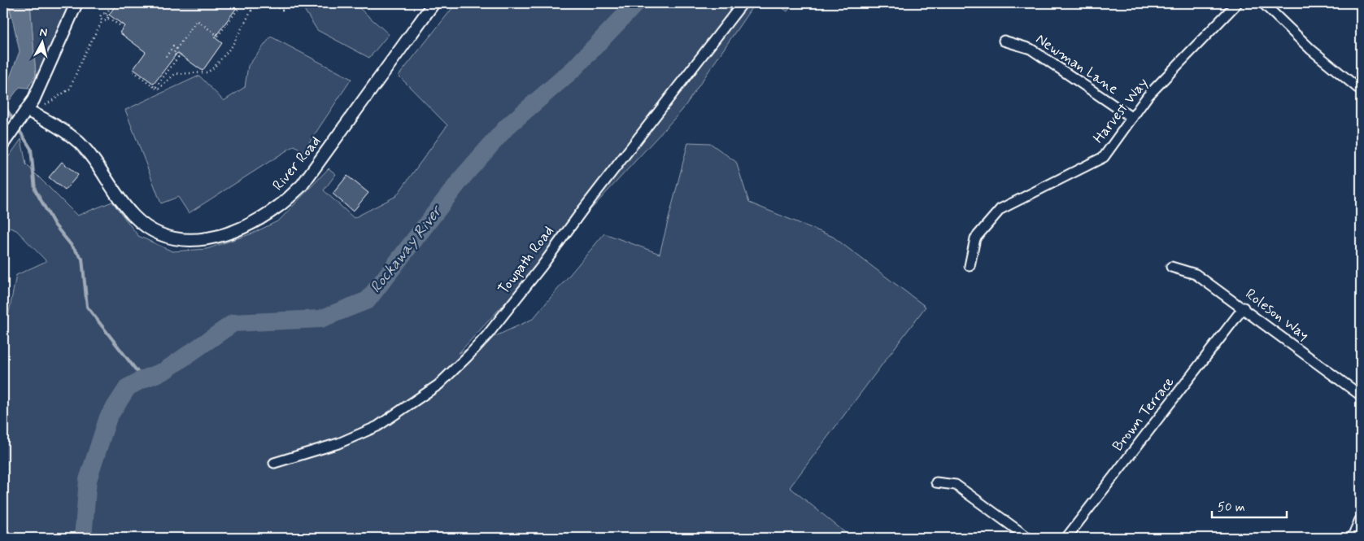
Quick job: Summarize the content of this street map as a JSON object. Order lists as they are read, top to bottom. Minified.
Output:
{"streets":{"street":["Newman Lane","Harvest Way","River Road","Towpath Road","Roleson Way","Brown Terrace"]},"crossings":[["Newman Lane","Harvest Way"],["Roleson Way","Brown Terrace"]],"water":["Rockaway River"],"scale_bar":"50 m","north":"top"}
